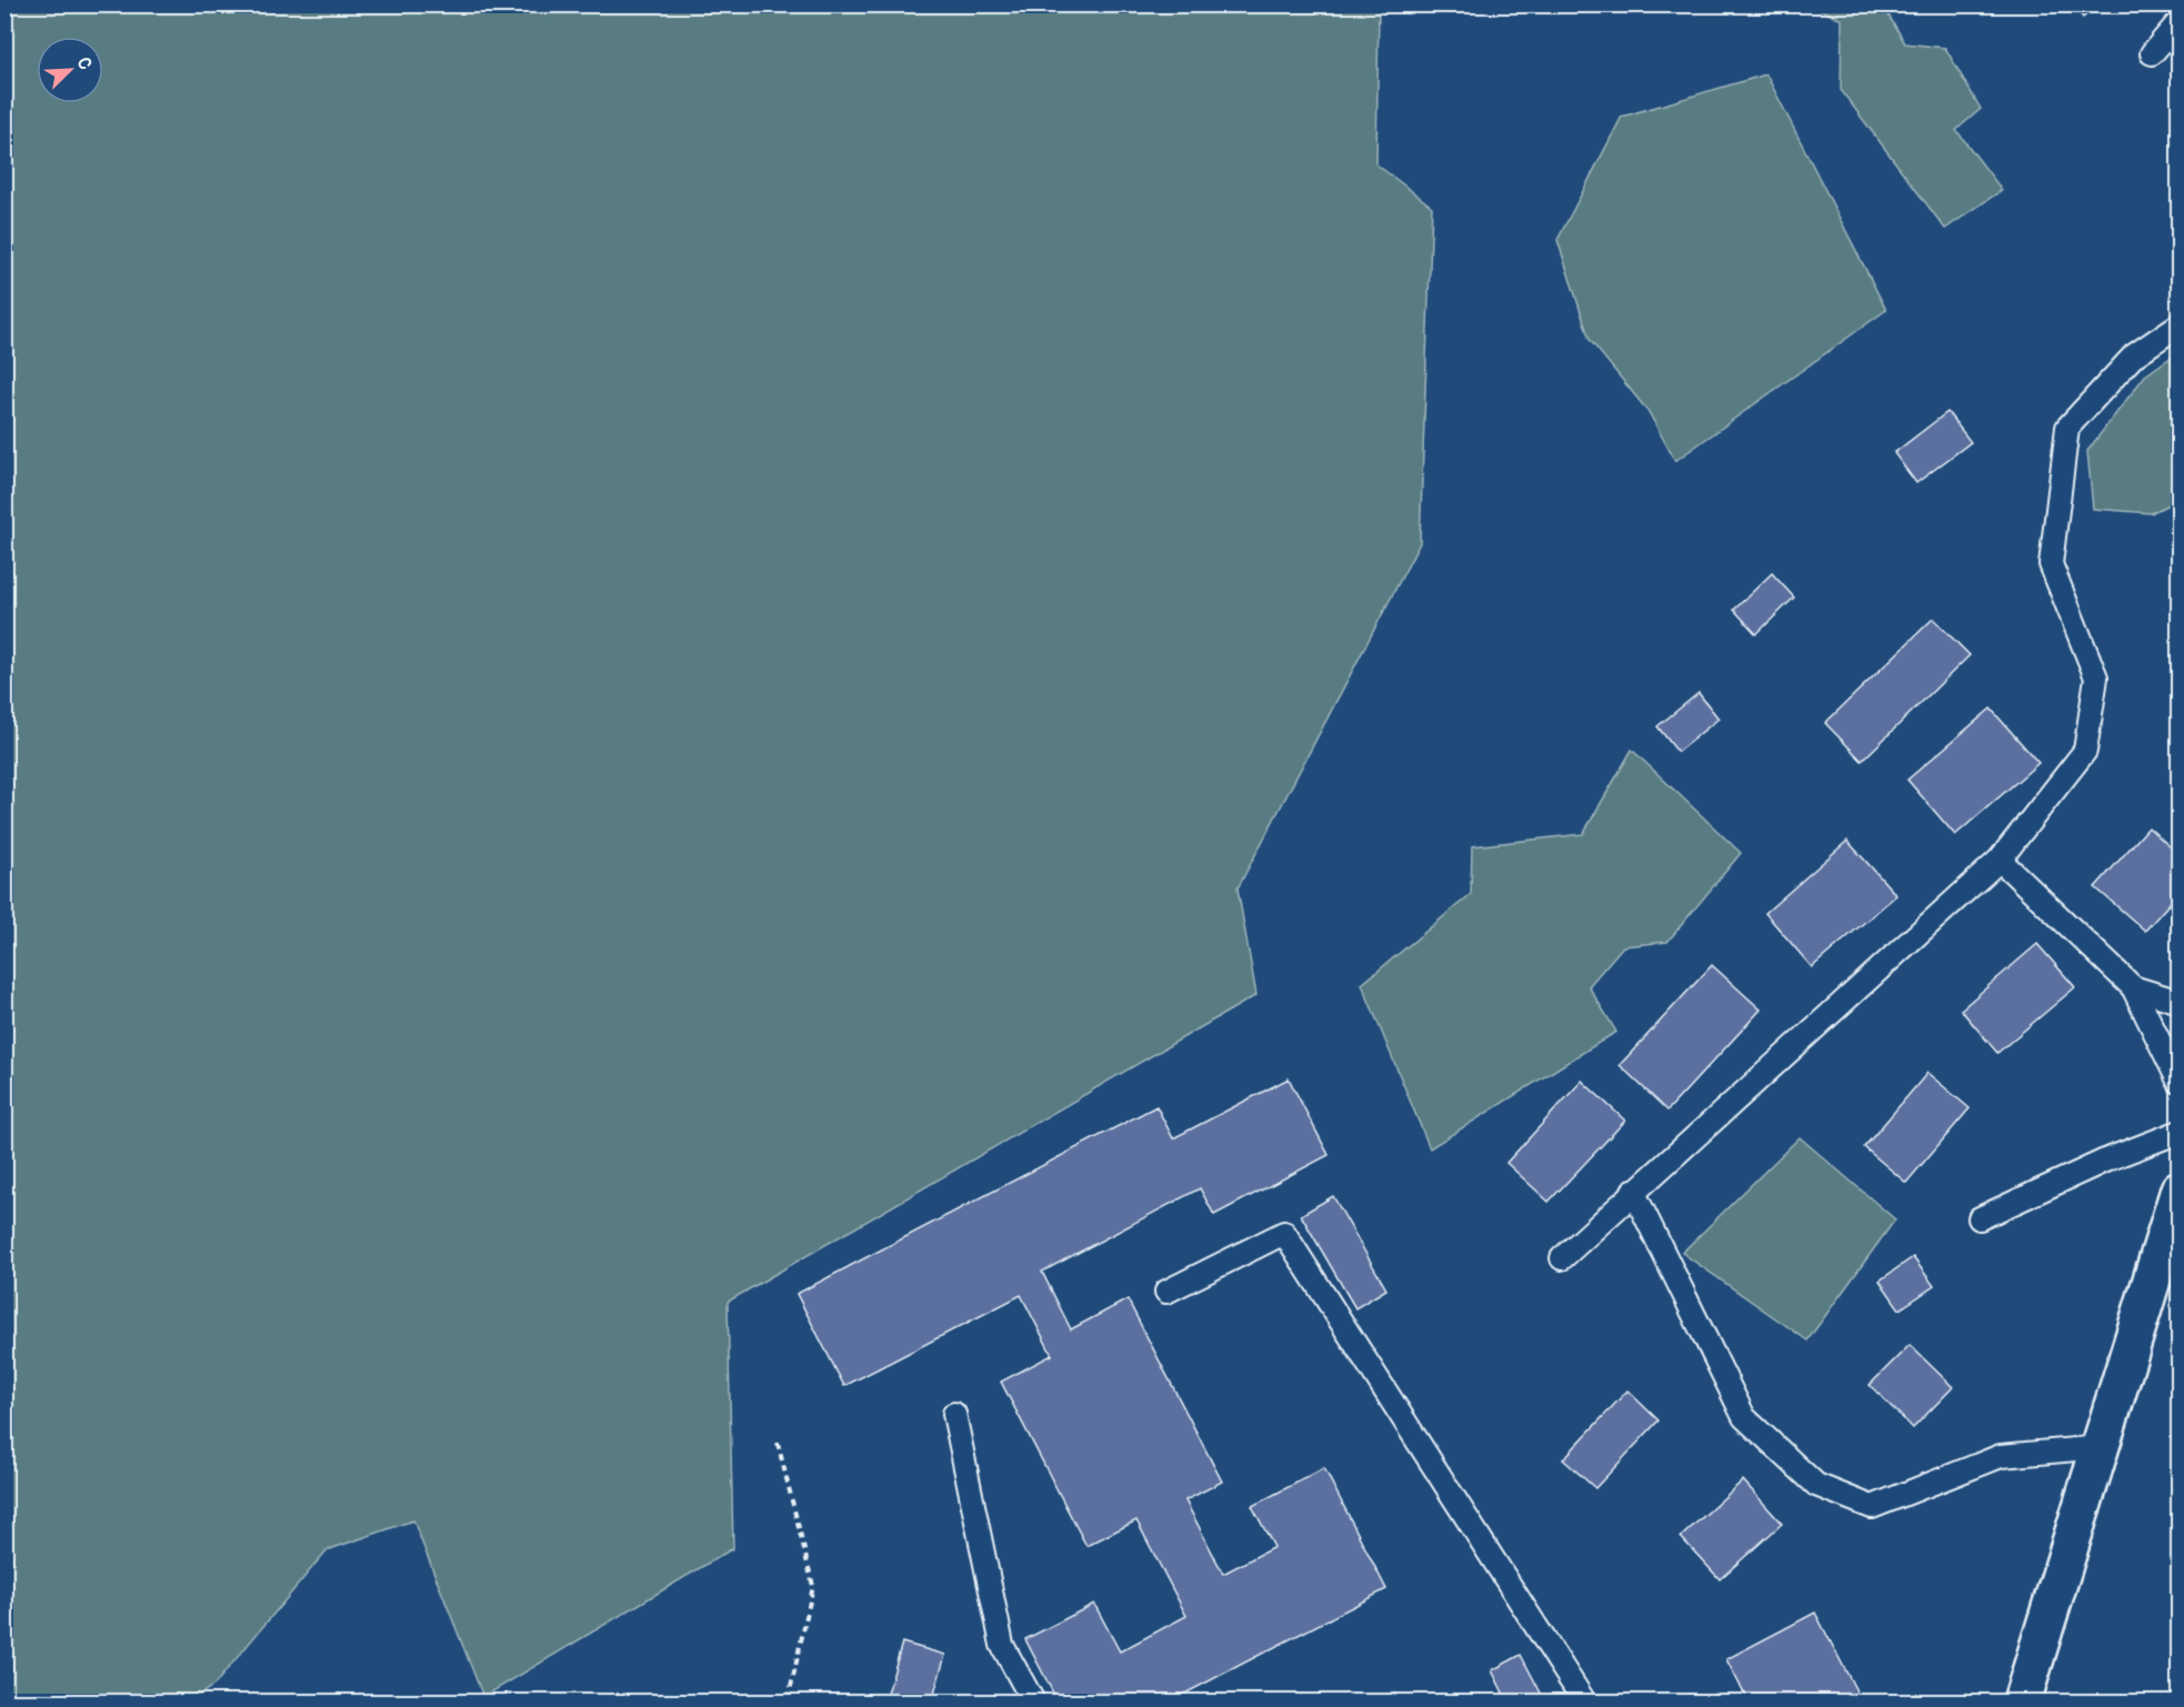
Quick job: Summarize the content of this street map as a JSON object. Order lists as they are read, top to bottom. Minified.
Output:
{"north":"top right"}
